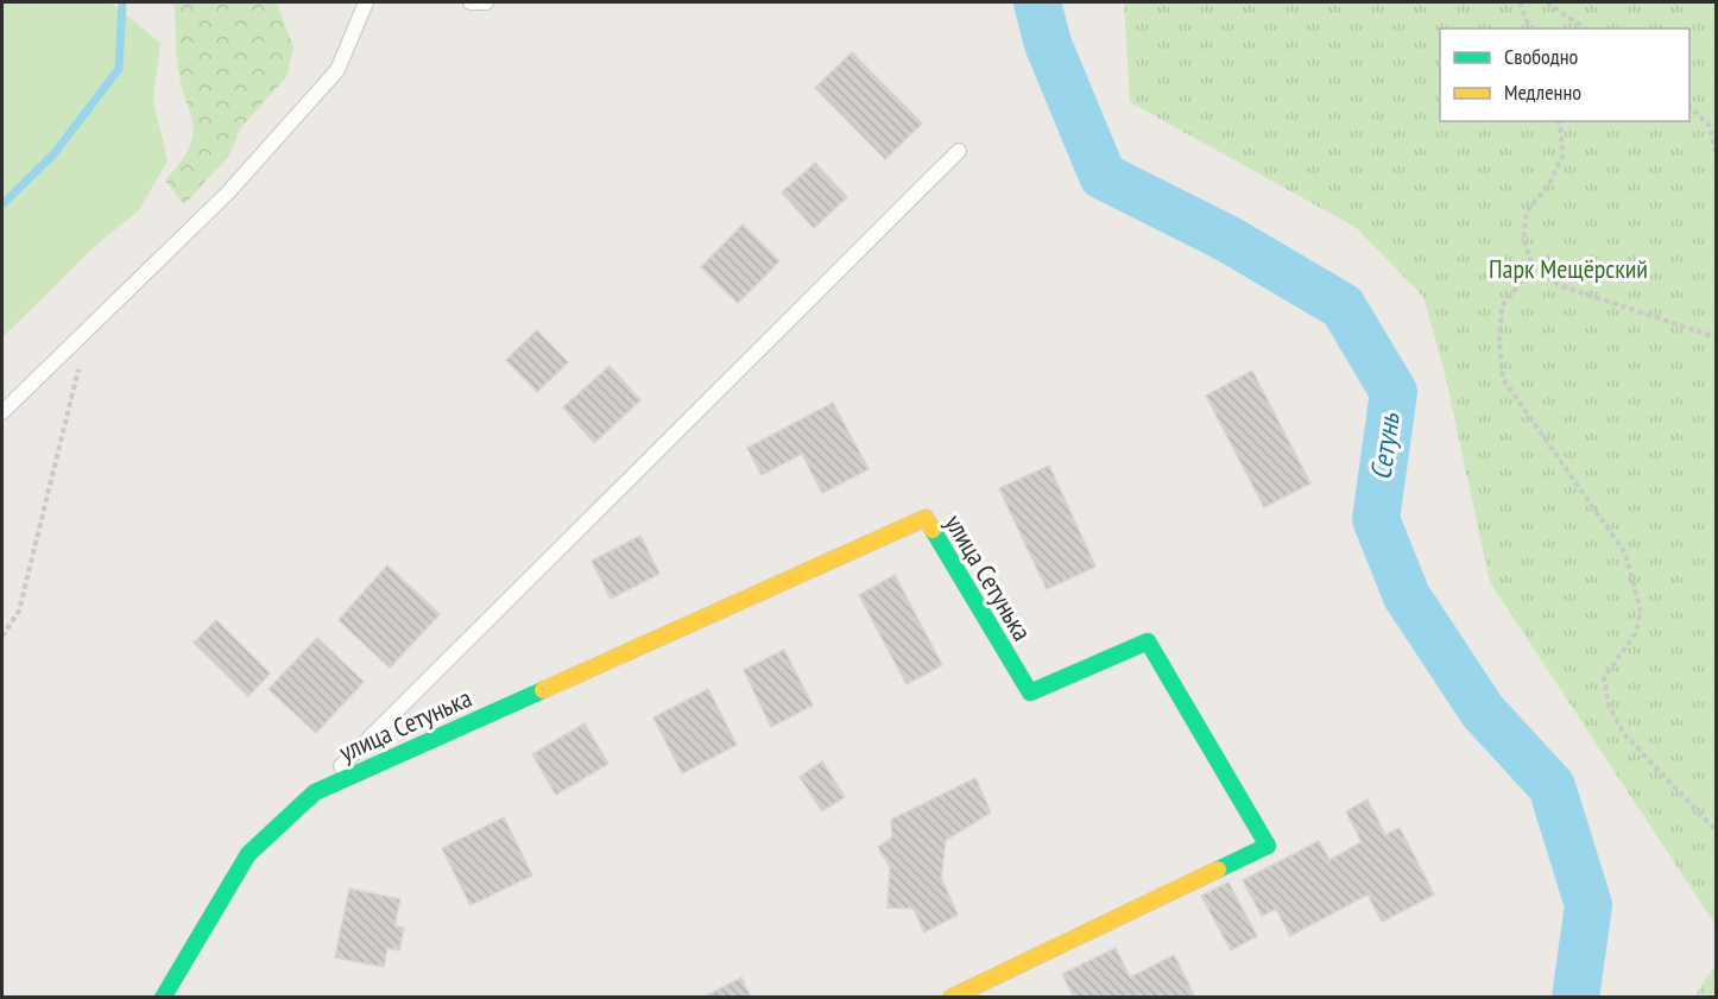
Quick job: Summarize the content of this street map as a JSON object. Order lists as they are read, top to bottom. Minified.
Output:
{"streets":{"street":["улица Сетунька"]},"water":["Сетунь"],"parks":["Парк Мещёрский"],"legend":["Свободно","Медленно"]}
